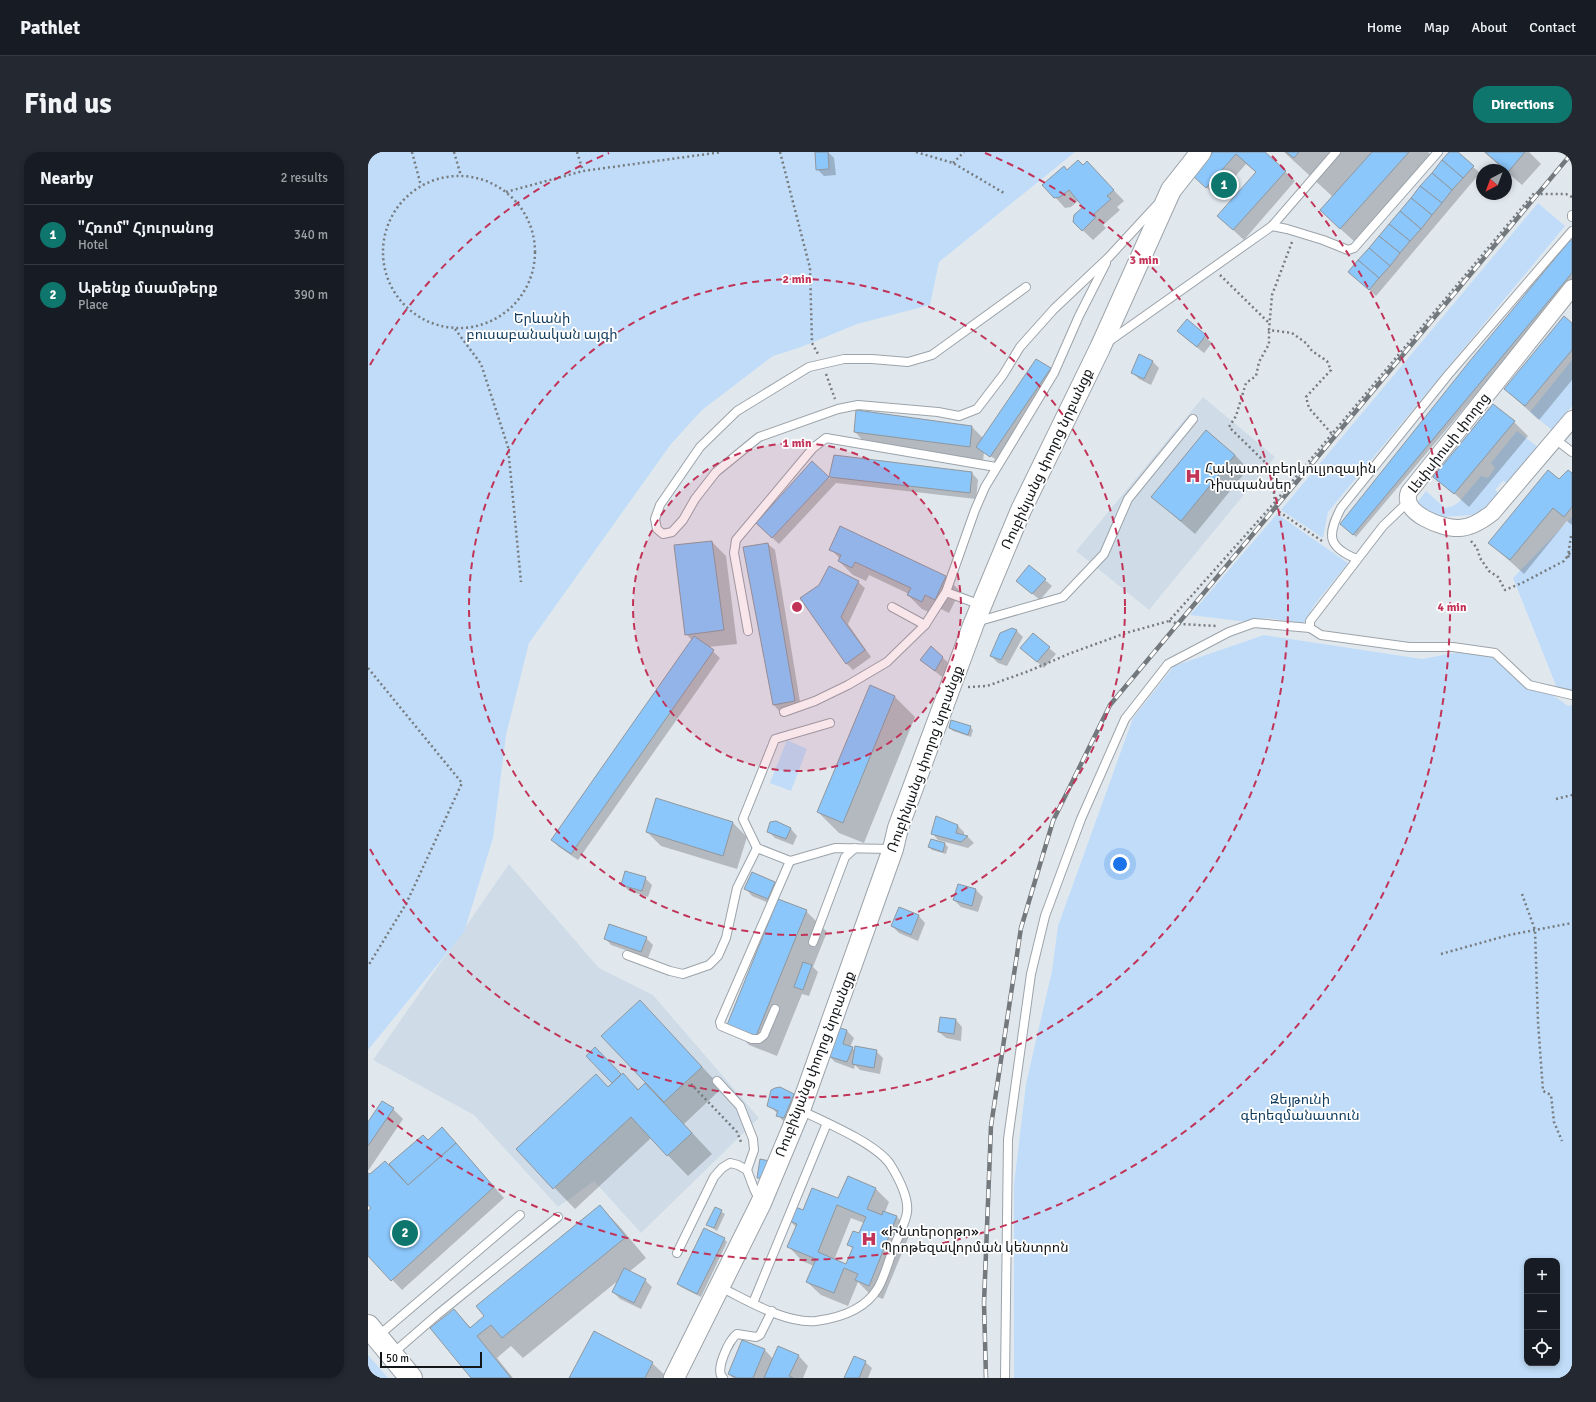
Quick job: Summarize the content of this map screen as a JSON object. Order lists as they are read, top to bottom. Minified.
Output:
{"streets":{"street":["Լեփսիուսի փողոց","Ռուբինյանց փողոց նրբանցք"]},"parks":["Երևանի բուսաբանական այգի","Զեյթունի գերեզմանատուն"],"places":{"hospital":["Հակատուբերկուլյոզային Դիսպանսեր","«Ինտերօրթո» Պրոթեզավորման կենտրոն"]},"scale_bar":"50 m","north":"bottom left","page":{"header":"Pathlet","nav":["Home","Map","About","Contact"],"buttons":"Directions","title":"Find us","heading":["Nearby","2 results"],"pins":["1","2"],"list":[{"mark":"1","name":"\"Հռոմ\" Հյուրանոց","note":"Hotel","value":"340 m"},{"mark":"2","name":"Աթենք մսամթերք","note":"Place","value":"390 m"}],"map_buttons":["+","−"],"scale":"50 m"},"rings":["3 min","2 min","1 min","4 min"]}
